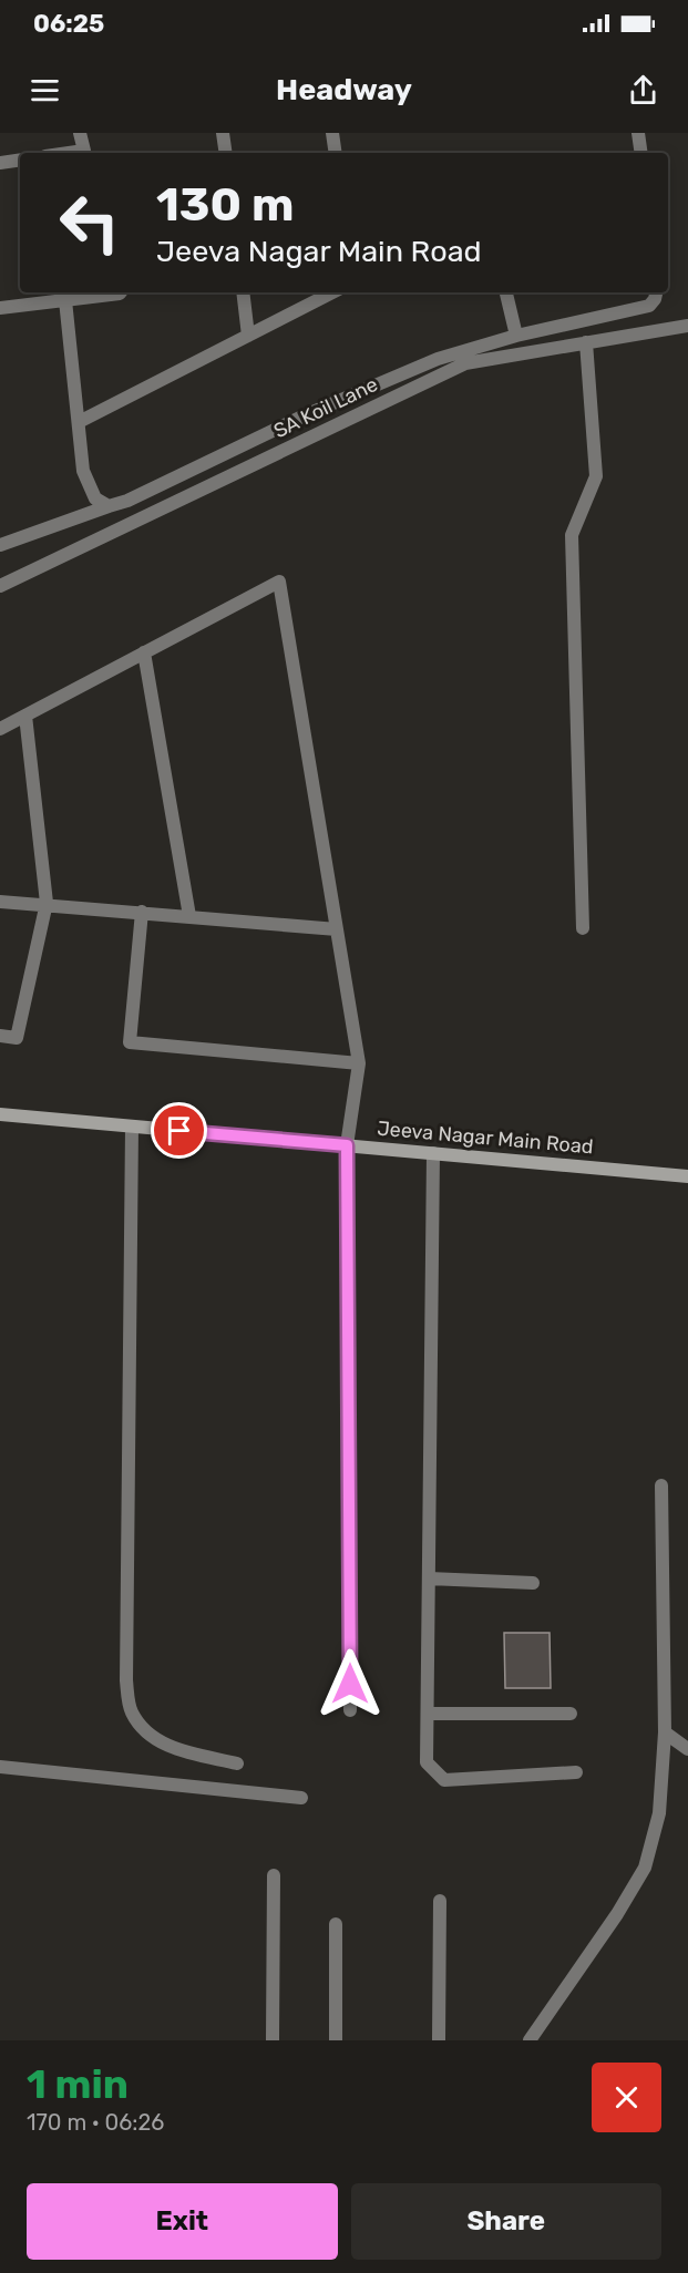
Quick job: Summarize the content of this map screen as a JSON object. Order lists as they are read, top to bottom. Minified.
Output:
{"streets":{"street":["SA Koil Lane","Jeeva Nagar Main Road"]},"page":{"status":"06:25","header":"Headway","turn":["130 m","Jeeva Nagar Main Road"],"heading":["1 min","170 m · 06:26"],"buttons":["Exit","Share"]}}
